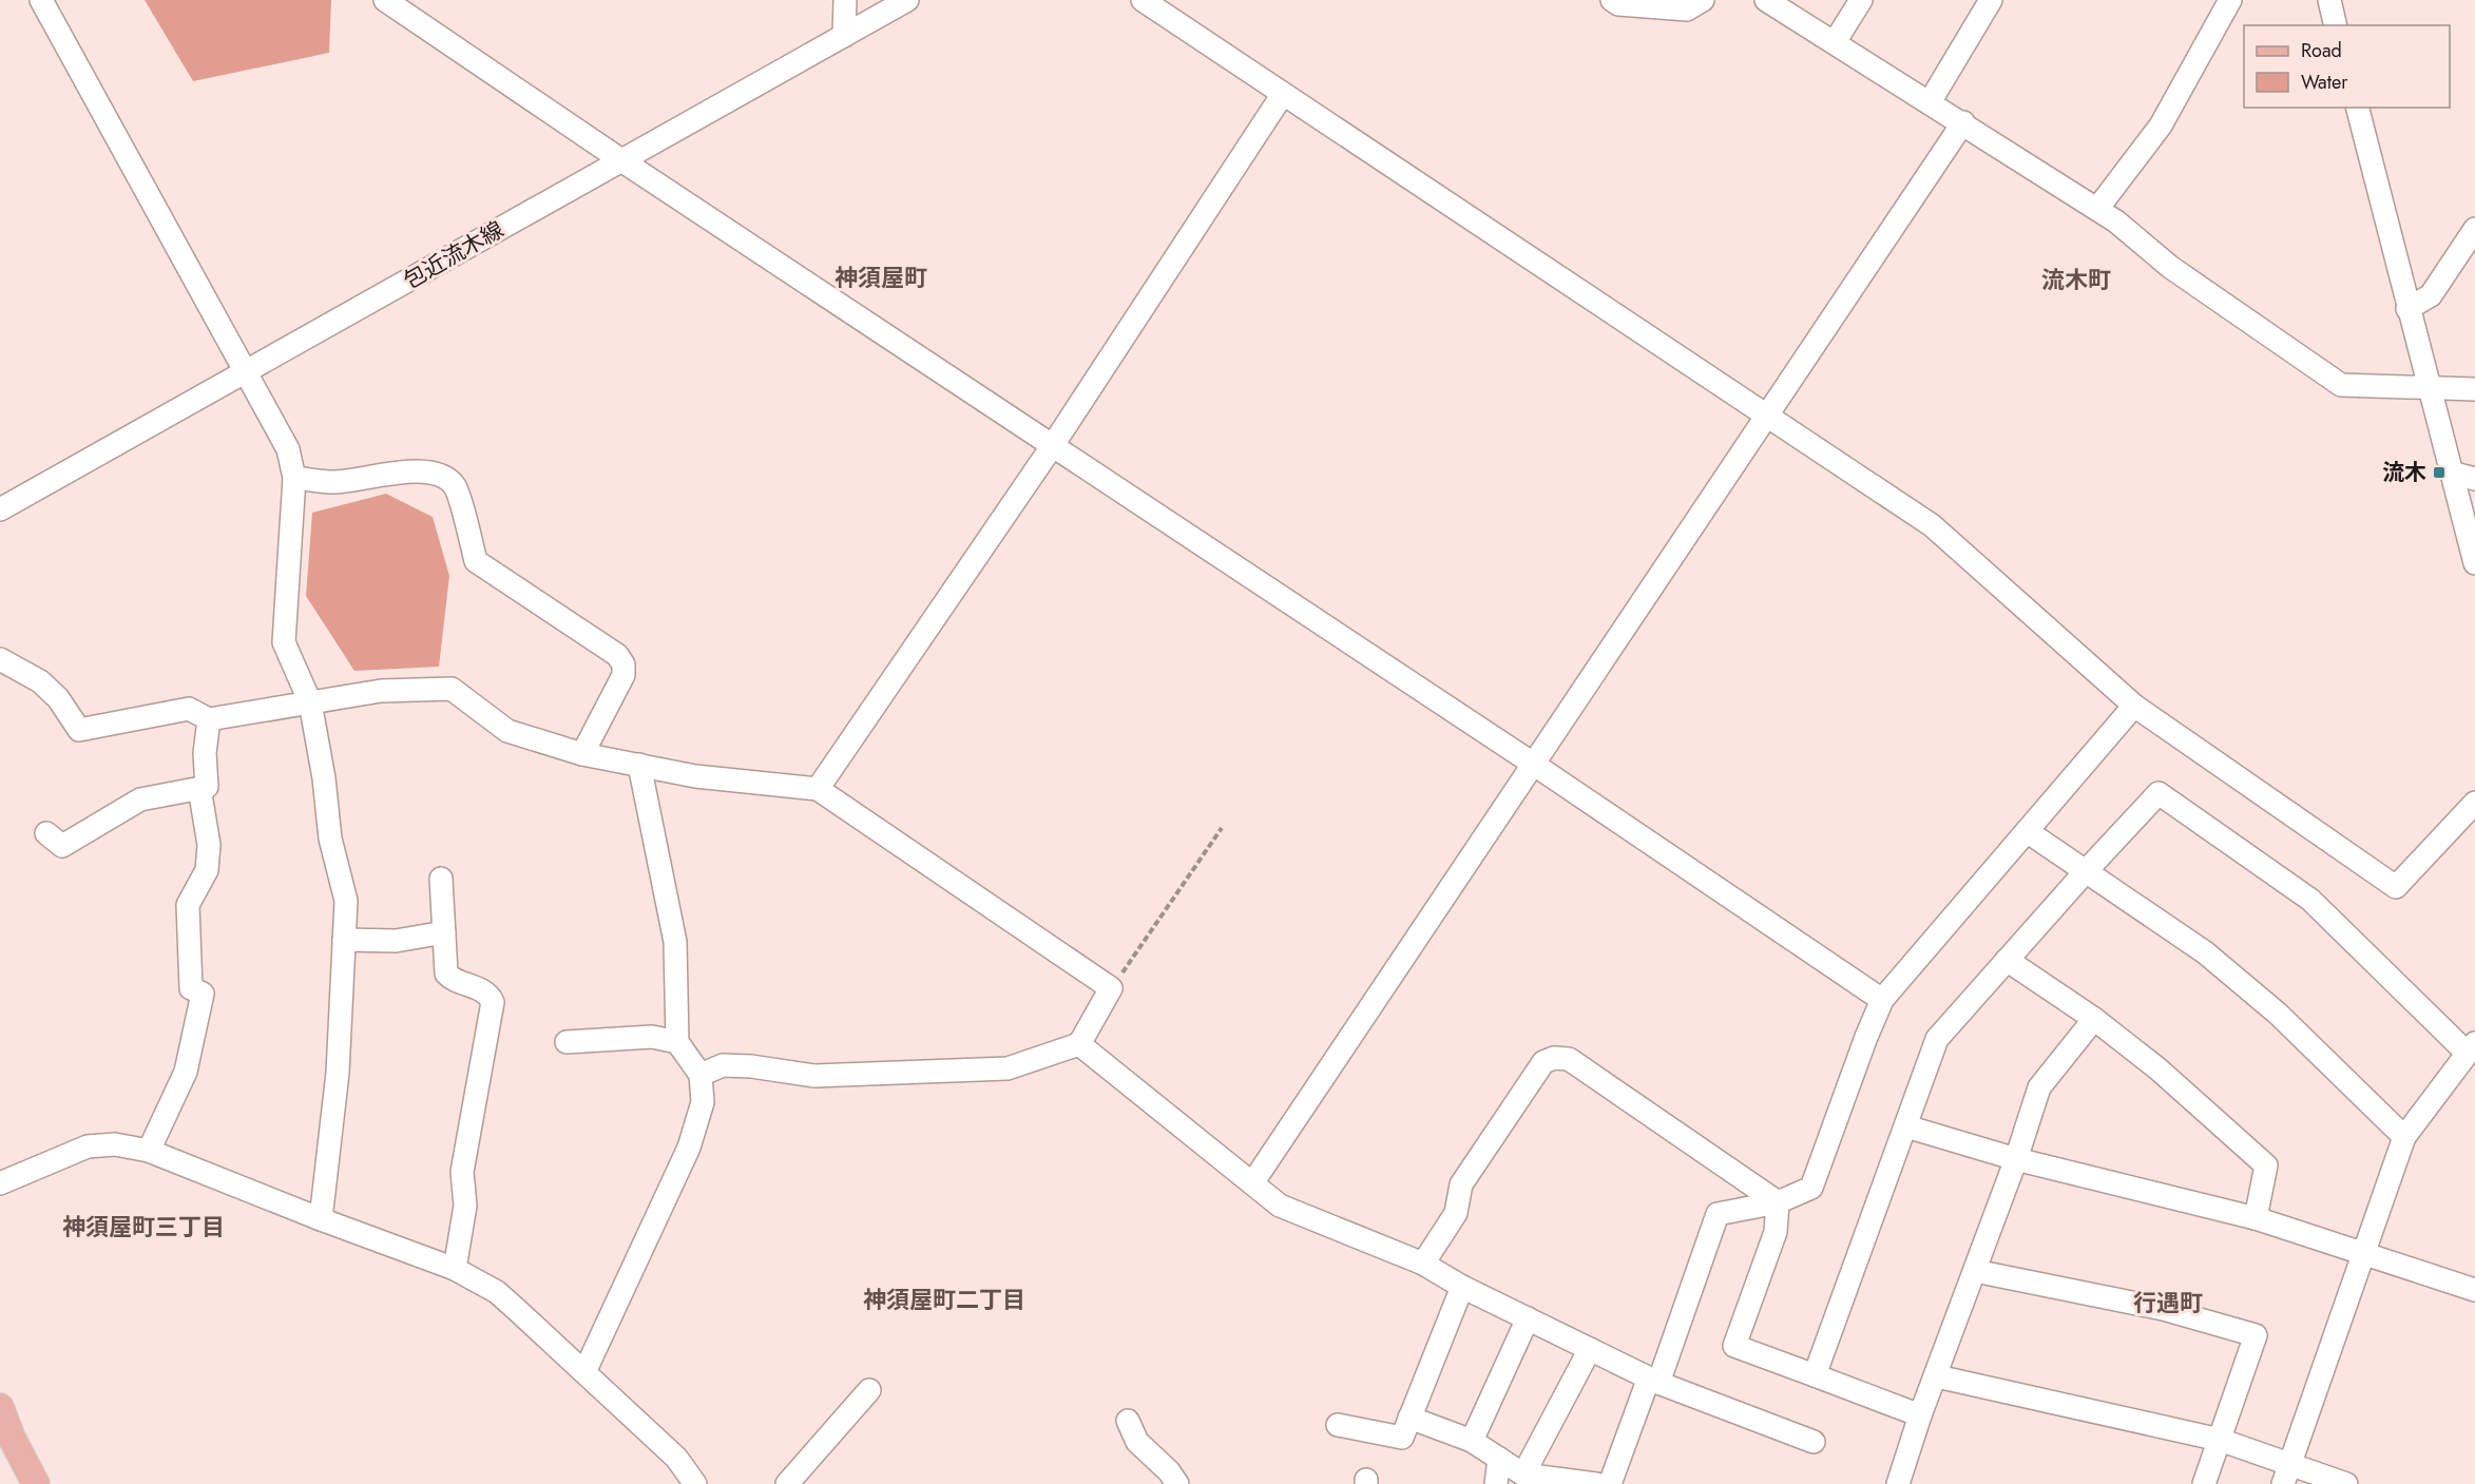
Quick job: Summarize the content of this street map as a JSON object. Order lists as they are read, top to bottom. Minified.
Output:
{"streets":{"street":["包近流木線"]},"districts":["神須屋町","流木町","神須屋町三丁目","神須屋町二丁目","行遇町"],"places":{"transit":["流木"]},"legend":["Road","Water"]}
